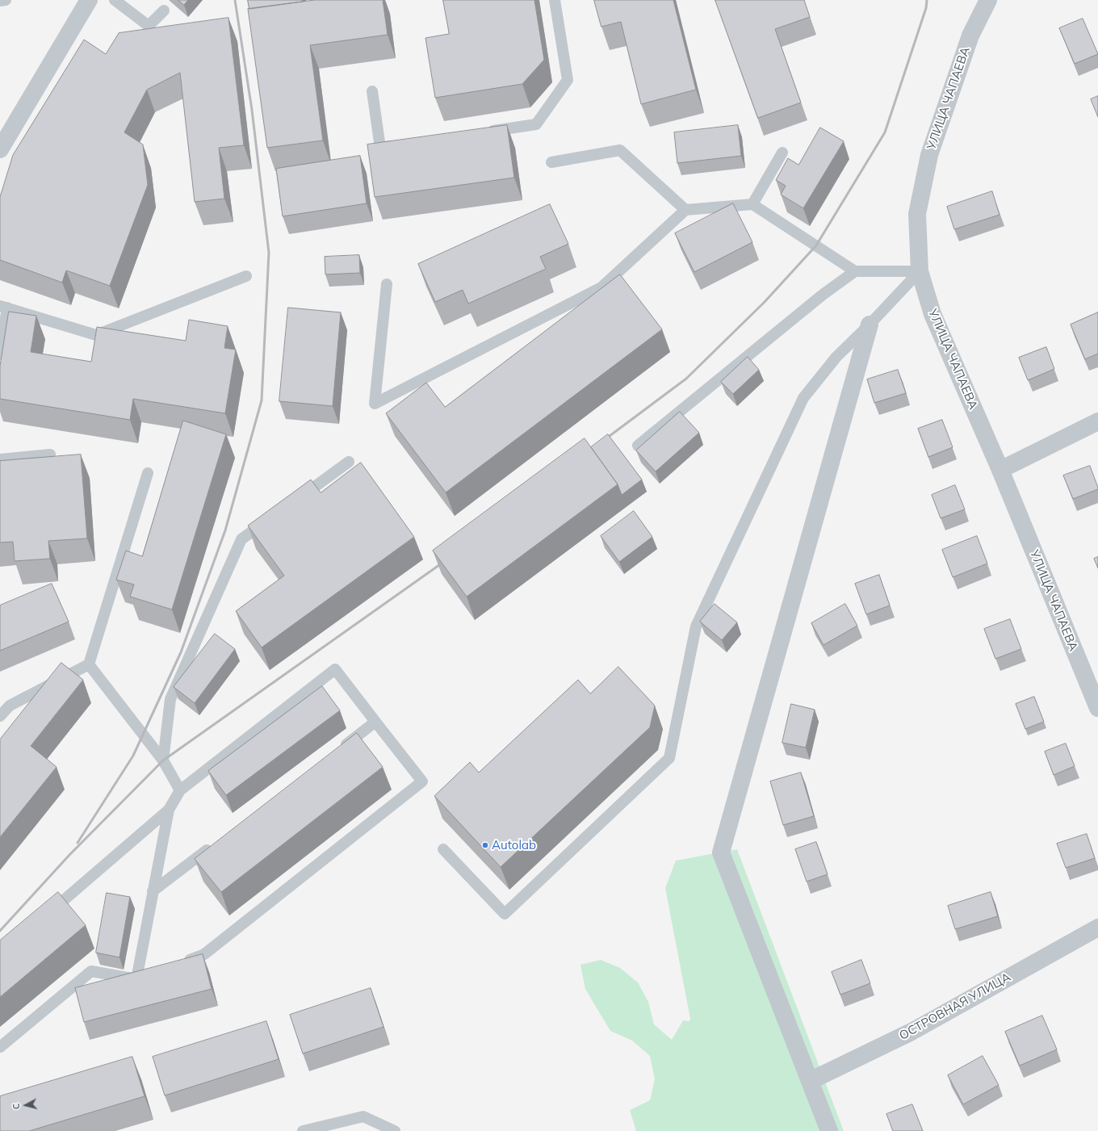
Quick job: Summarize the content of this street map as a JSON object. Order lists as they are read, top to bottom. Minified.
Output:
{"streets":{"street":["УЛИЦА ЧАПАЕВА","ОСТРОВНАЯ УЛИЦА"]},"places":["Autolab"],"north":"left"}
